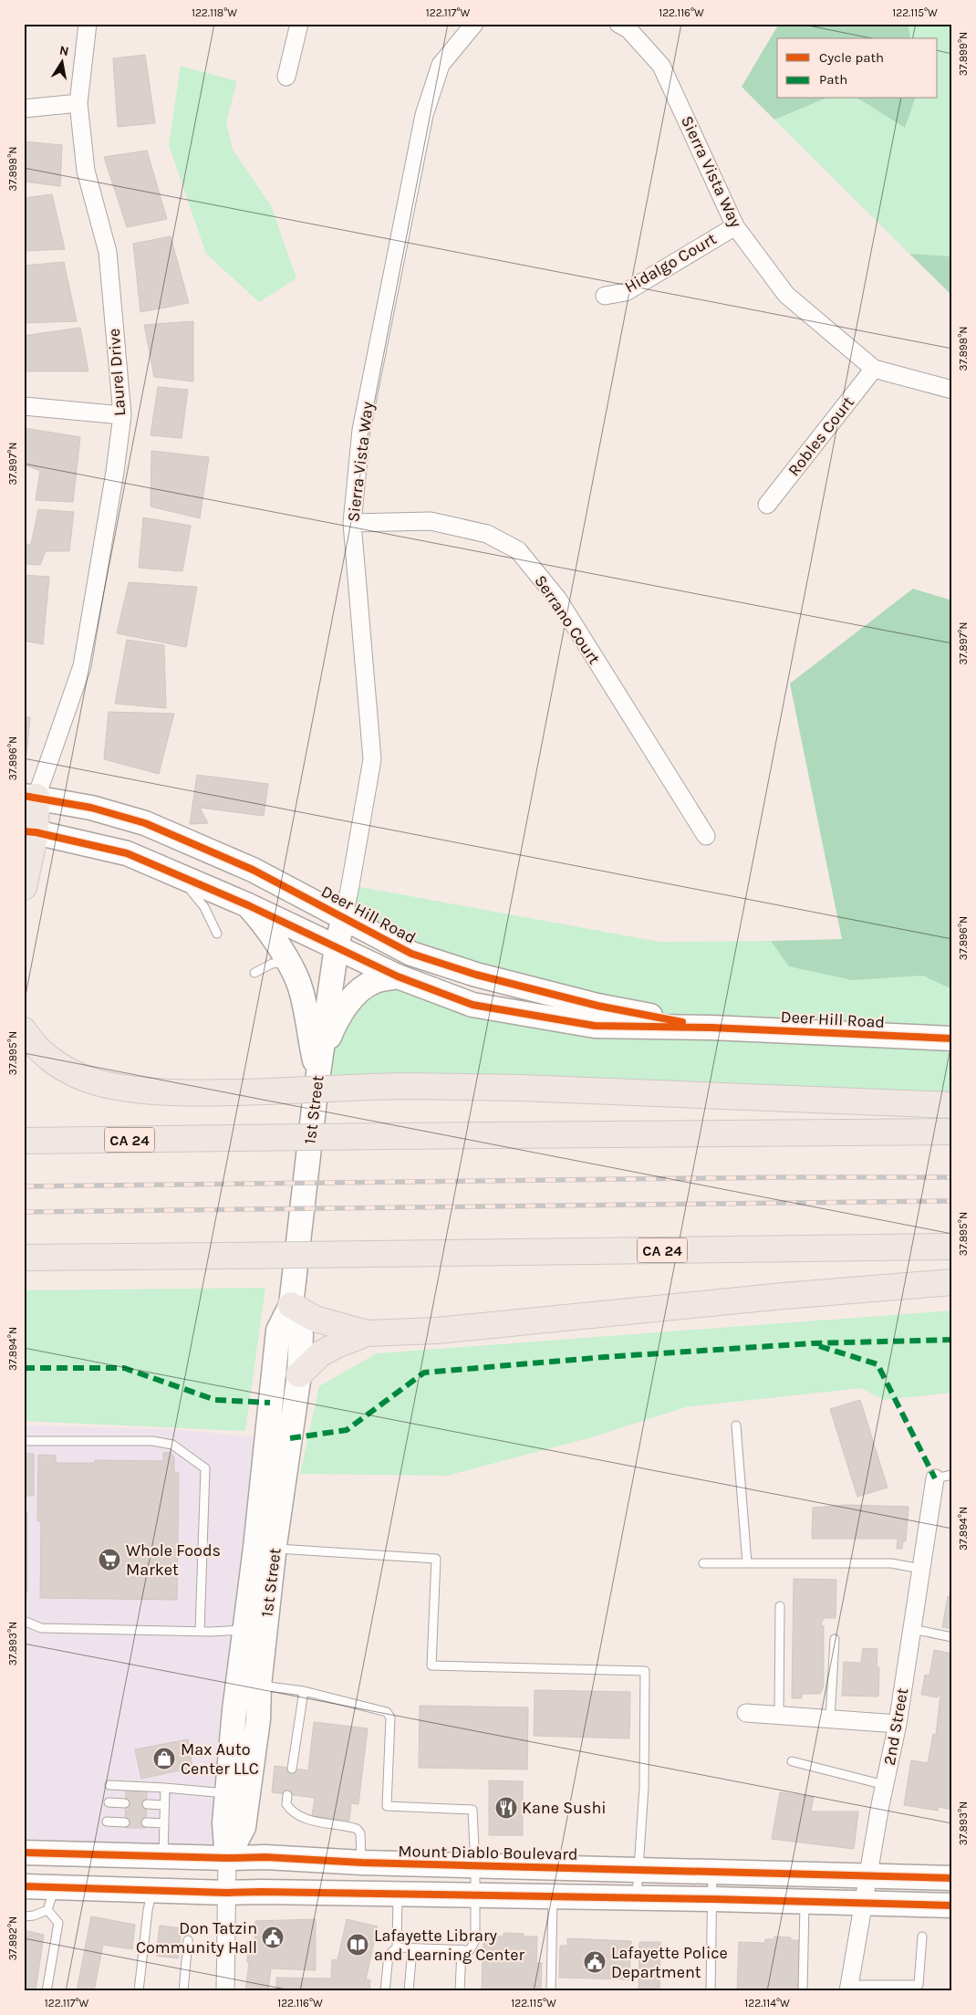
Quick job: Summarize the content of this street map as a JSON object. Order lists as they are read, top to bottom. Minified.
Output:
{"streets":{"highway":["CA 24"],"street":["Sierra Vista Way","Hidalgo Court","Laurel Drive","Robles Court","Serrano Court","Deer Hill Road","1st Street","2nd Street","Mount Diablo Boulevard"]},"crossings":[["Sierra Vista Way","Hidalgo Court"],["Sierra Vista Way","Robles Court"],["Sierra Vista Way","Serrano Court"],["Sierra Vista Way","Deer Hill Road"],["Sierra Vista Way","1st Street"],["Laurel Drive","Deer Hill Road"],["Deer Hill Road","1st Street"],["1st Street","Mount Diablo Boulevard"],["2nd Street","Mount Diablo Boulevard"]],"places":{"supermarket":["Whole Foods Market"],"shop":["Max Auto Center LLC"],"restaurant":["Kane Sushi"],"public building":["Don Tatzin Community Hall","Lafayette Police Department"],"library":["Lafayette Library and Learning Center"]},"legend":["Cycle path","Path"],"north":"top","coordinates":["122.118°W","122.117°W","122.116°W","122.115°W","37.899°N","37.898°N","37.897°N","37.896°N","37.895°N","37.894°N","37.893°N","37.892°N","122.114°W"]}
